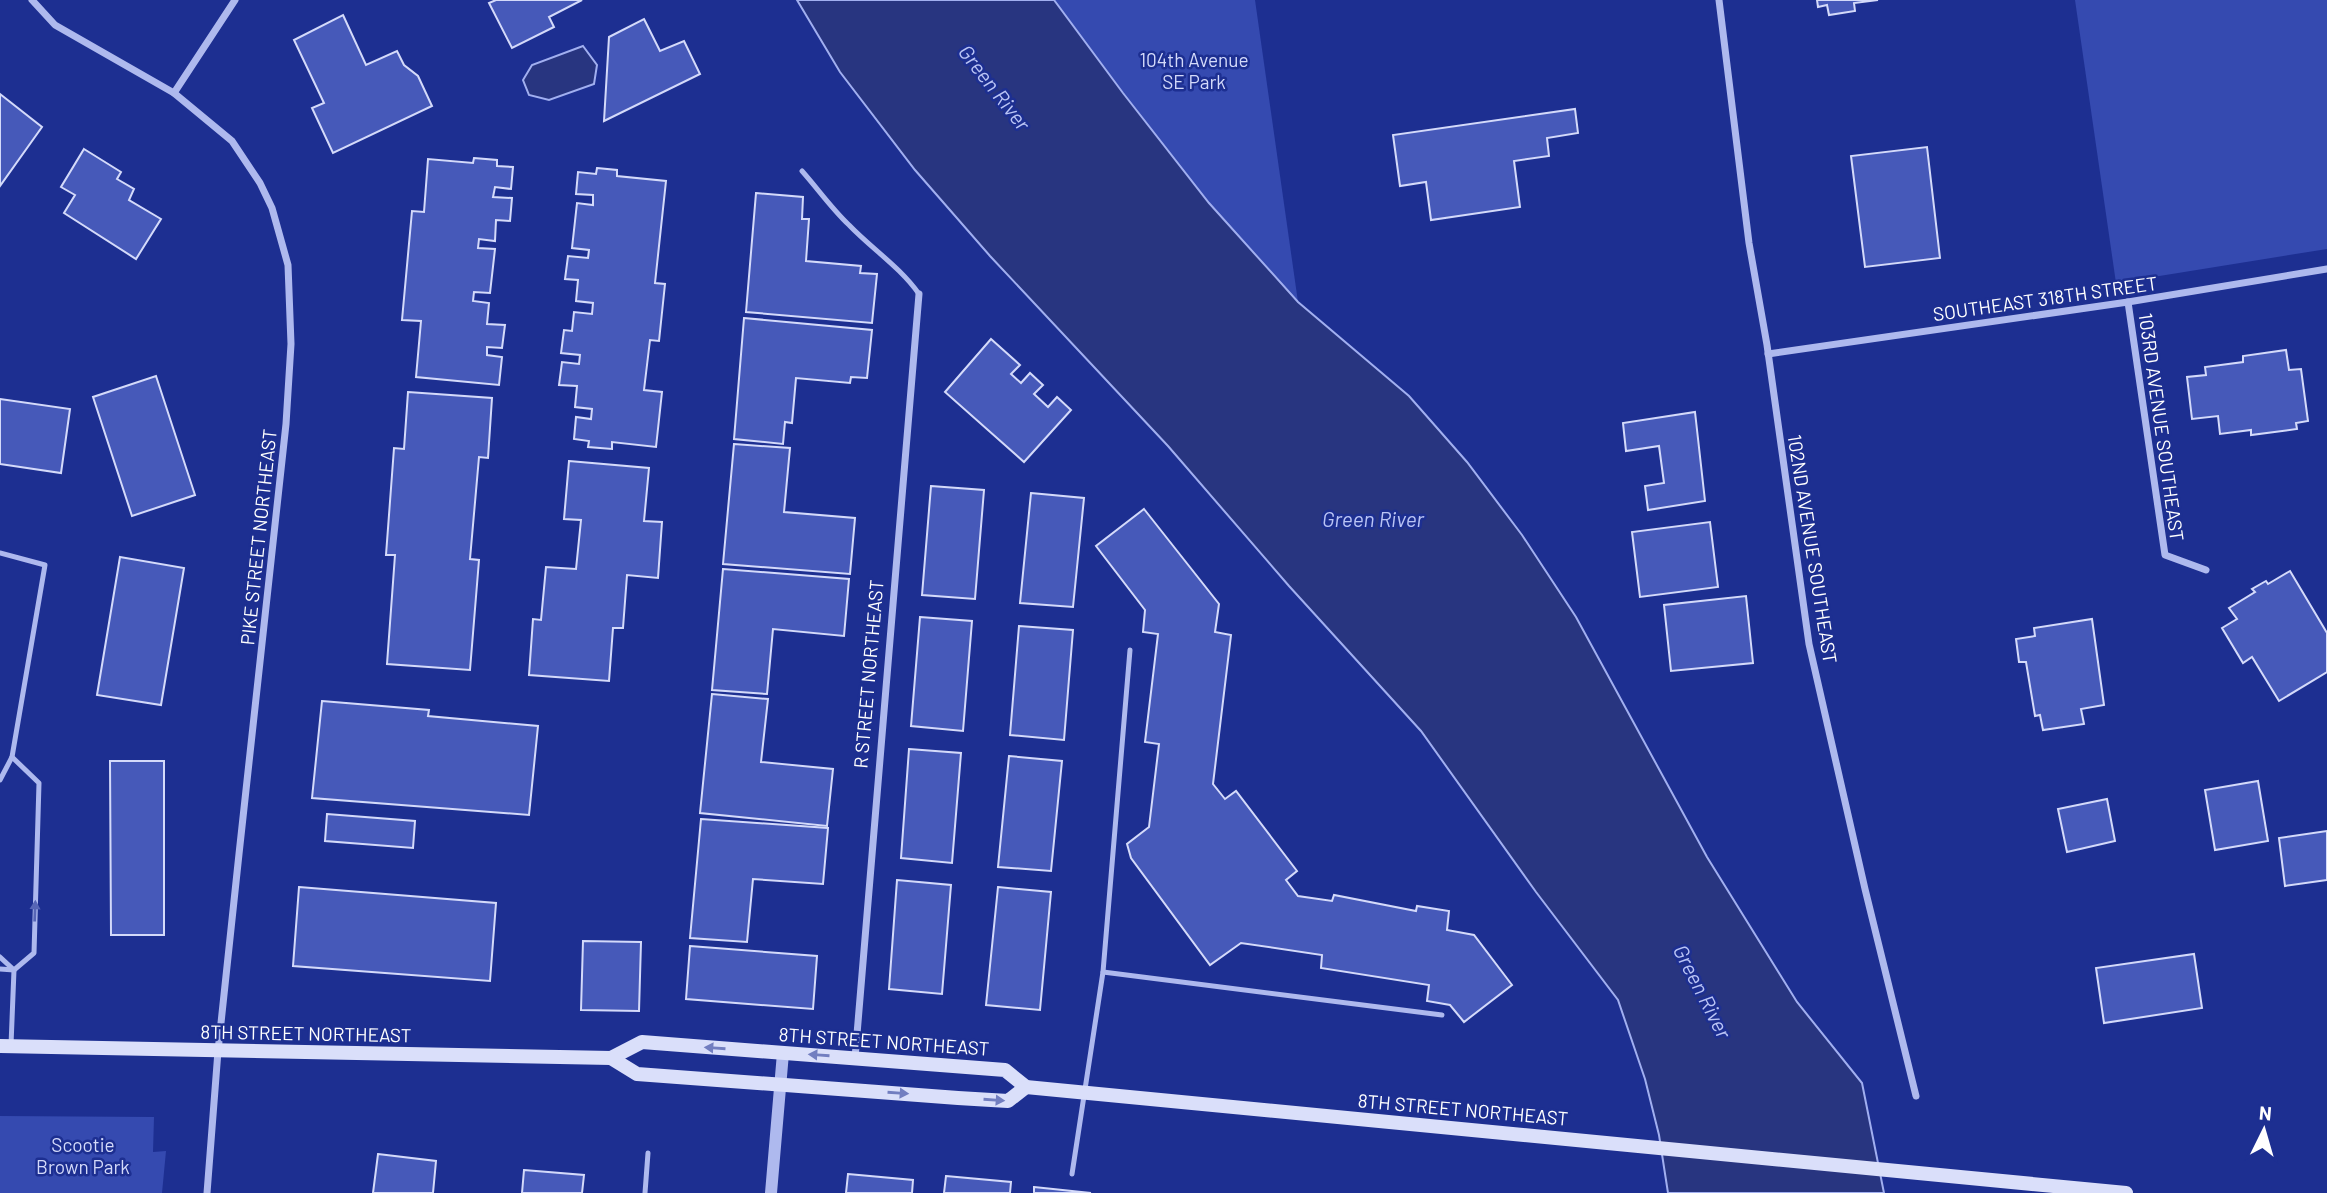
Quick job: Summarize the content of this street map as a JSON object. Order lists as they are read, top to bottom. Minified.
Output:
{"streets":{"main road":["8TH STREET NORTHEAST"],"street":["SOUTHEAST 318TH STREET","103RD AVENUE SOUTHEAST","PIKE STREET NORTHEAST","102ND AVENUE SOUTHEAST","R STREET NORTHEAST"]},"crossings":[["SOUTHEAST 318TH STREET","103RD AVENUE SOUTHEAST"],["SOUTHEAST 318TH STREET","102ND AVENUE SOUTHEAST"],["PIKE STREET NORTHEAST","8TH STREET NORTHEAST"],["R STREET NORTHEAST","8TH STREET NORTHEAST"]],"water":["Green River"],"parks":["104th Avenue SE Park","Scootie Brown Park"],"north":"top"}
